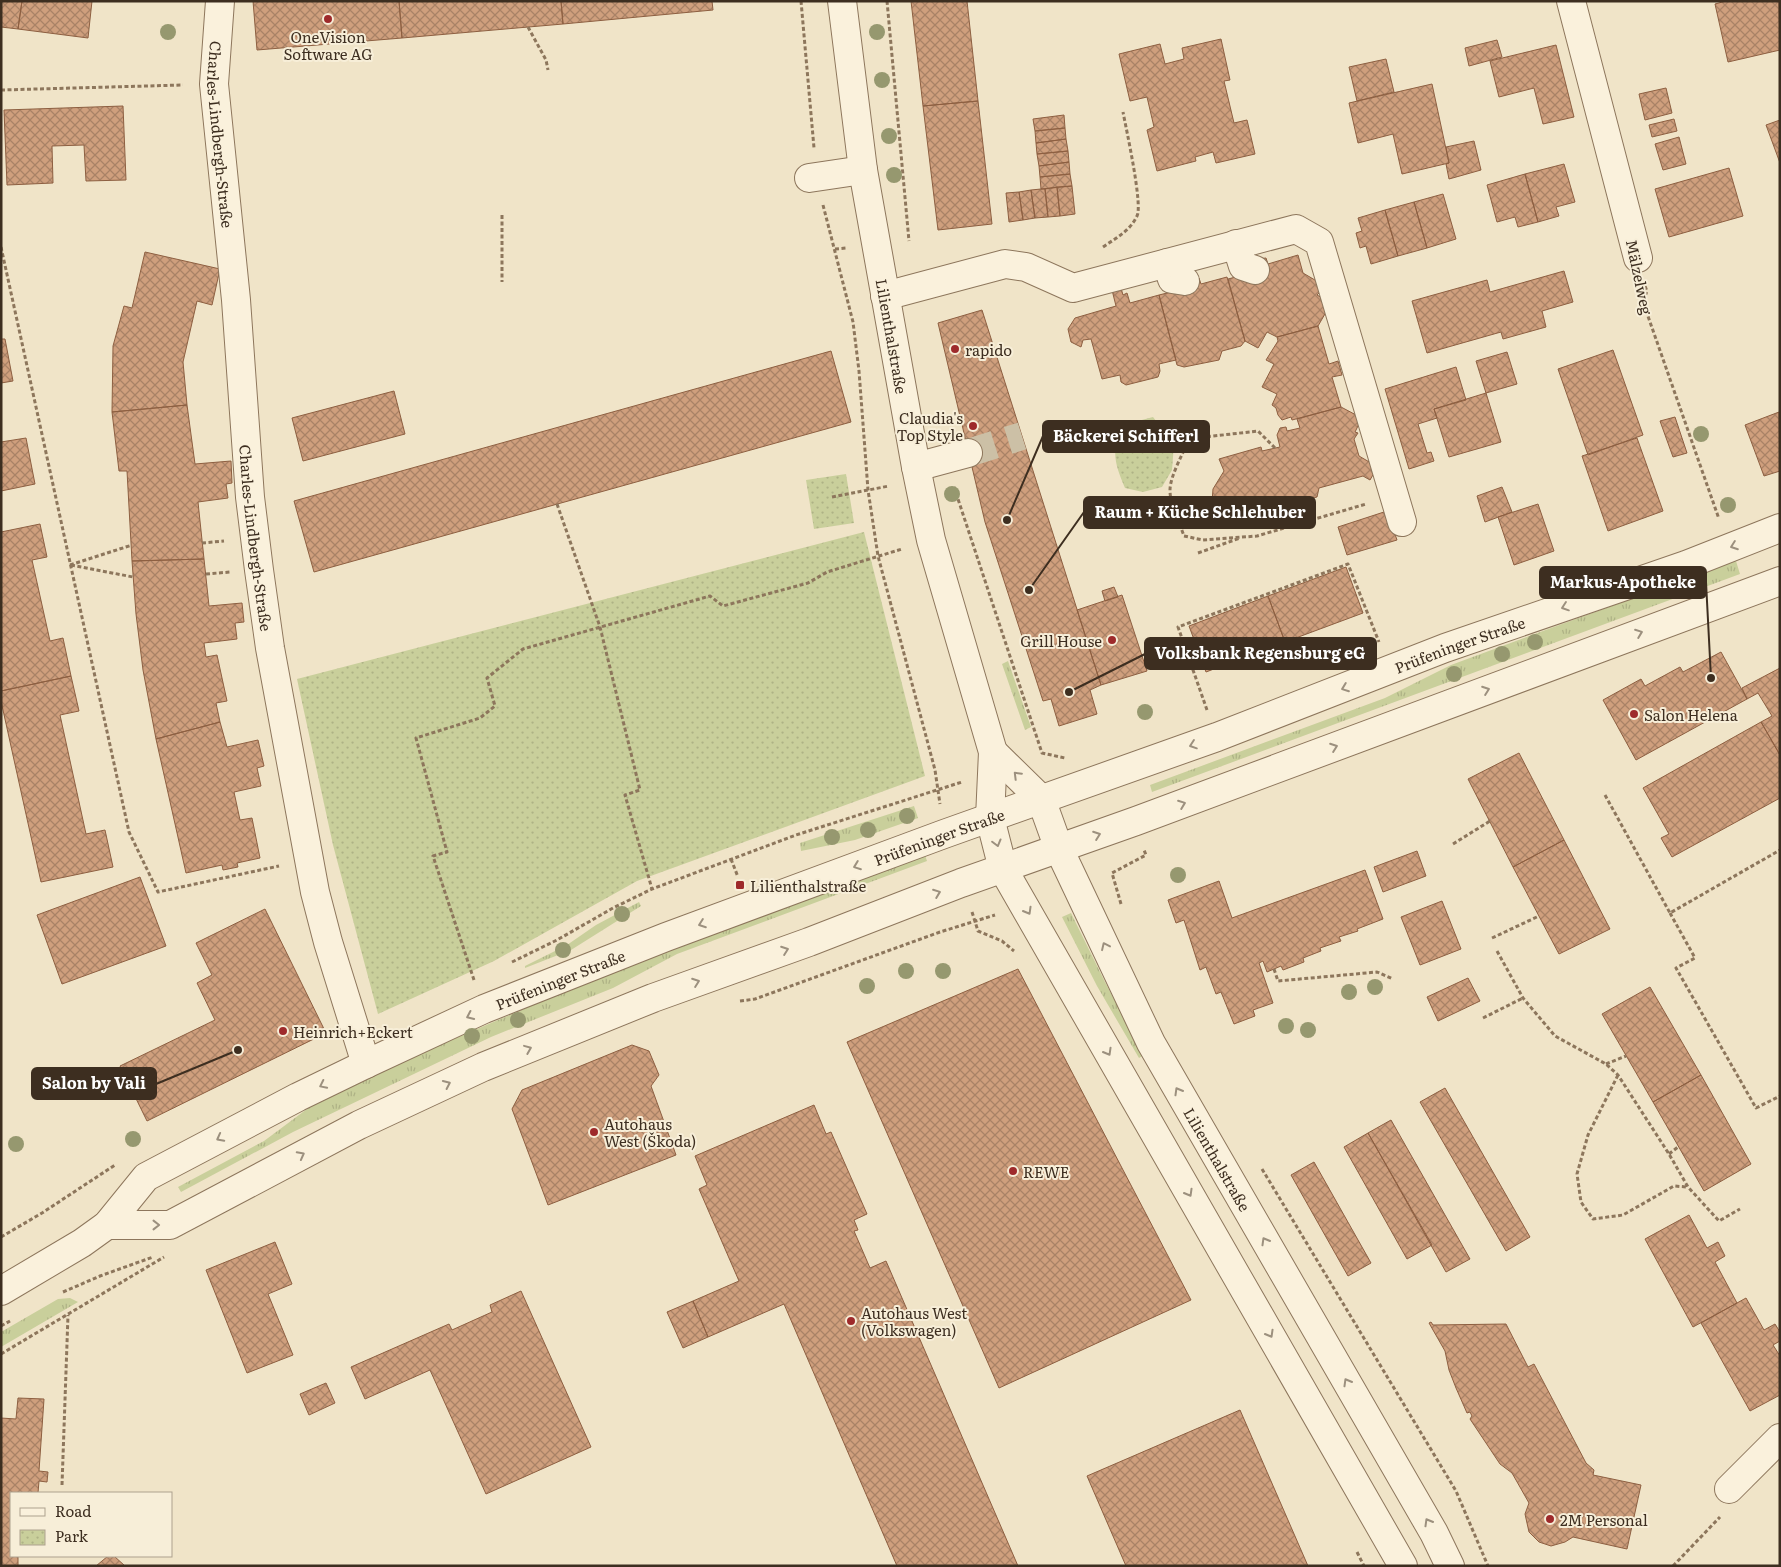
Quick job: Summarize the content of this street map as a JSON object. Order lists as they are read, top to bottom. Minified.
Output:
{"streets":{"street":["Charles-Lindbergh-Straße","Mälzelweg","Lilienthalstraße","Prüfeninger Straße"]},"crossings":[["Charles-Lindbergh-Straße","Prüfeninger Straße"],["Mälzelweg","Prüfeninger Straße"],["Lilienthalstraße","Prüfeninger Straße"]],"places":{"other":["OneVision Software AG","rapido","Claudia's Top Style","Bäckerei Schifferl","Raum + Küche Schlehuber","Grill House","Markus-Apotheke","Volksbank Regensburg eG","Salon Helena","Heinrich+Eckert","Salon by Vali","Autohaus West (Škoda)","REWE","Autohaus West (Volkswagen)","2M Personal"],"transit":["Lilienthalstraße"]},"legend":["Road","Park"]}
